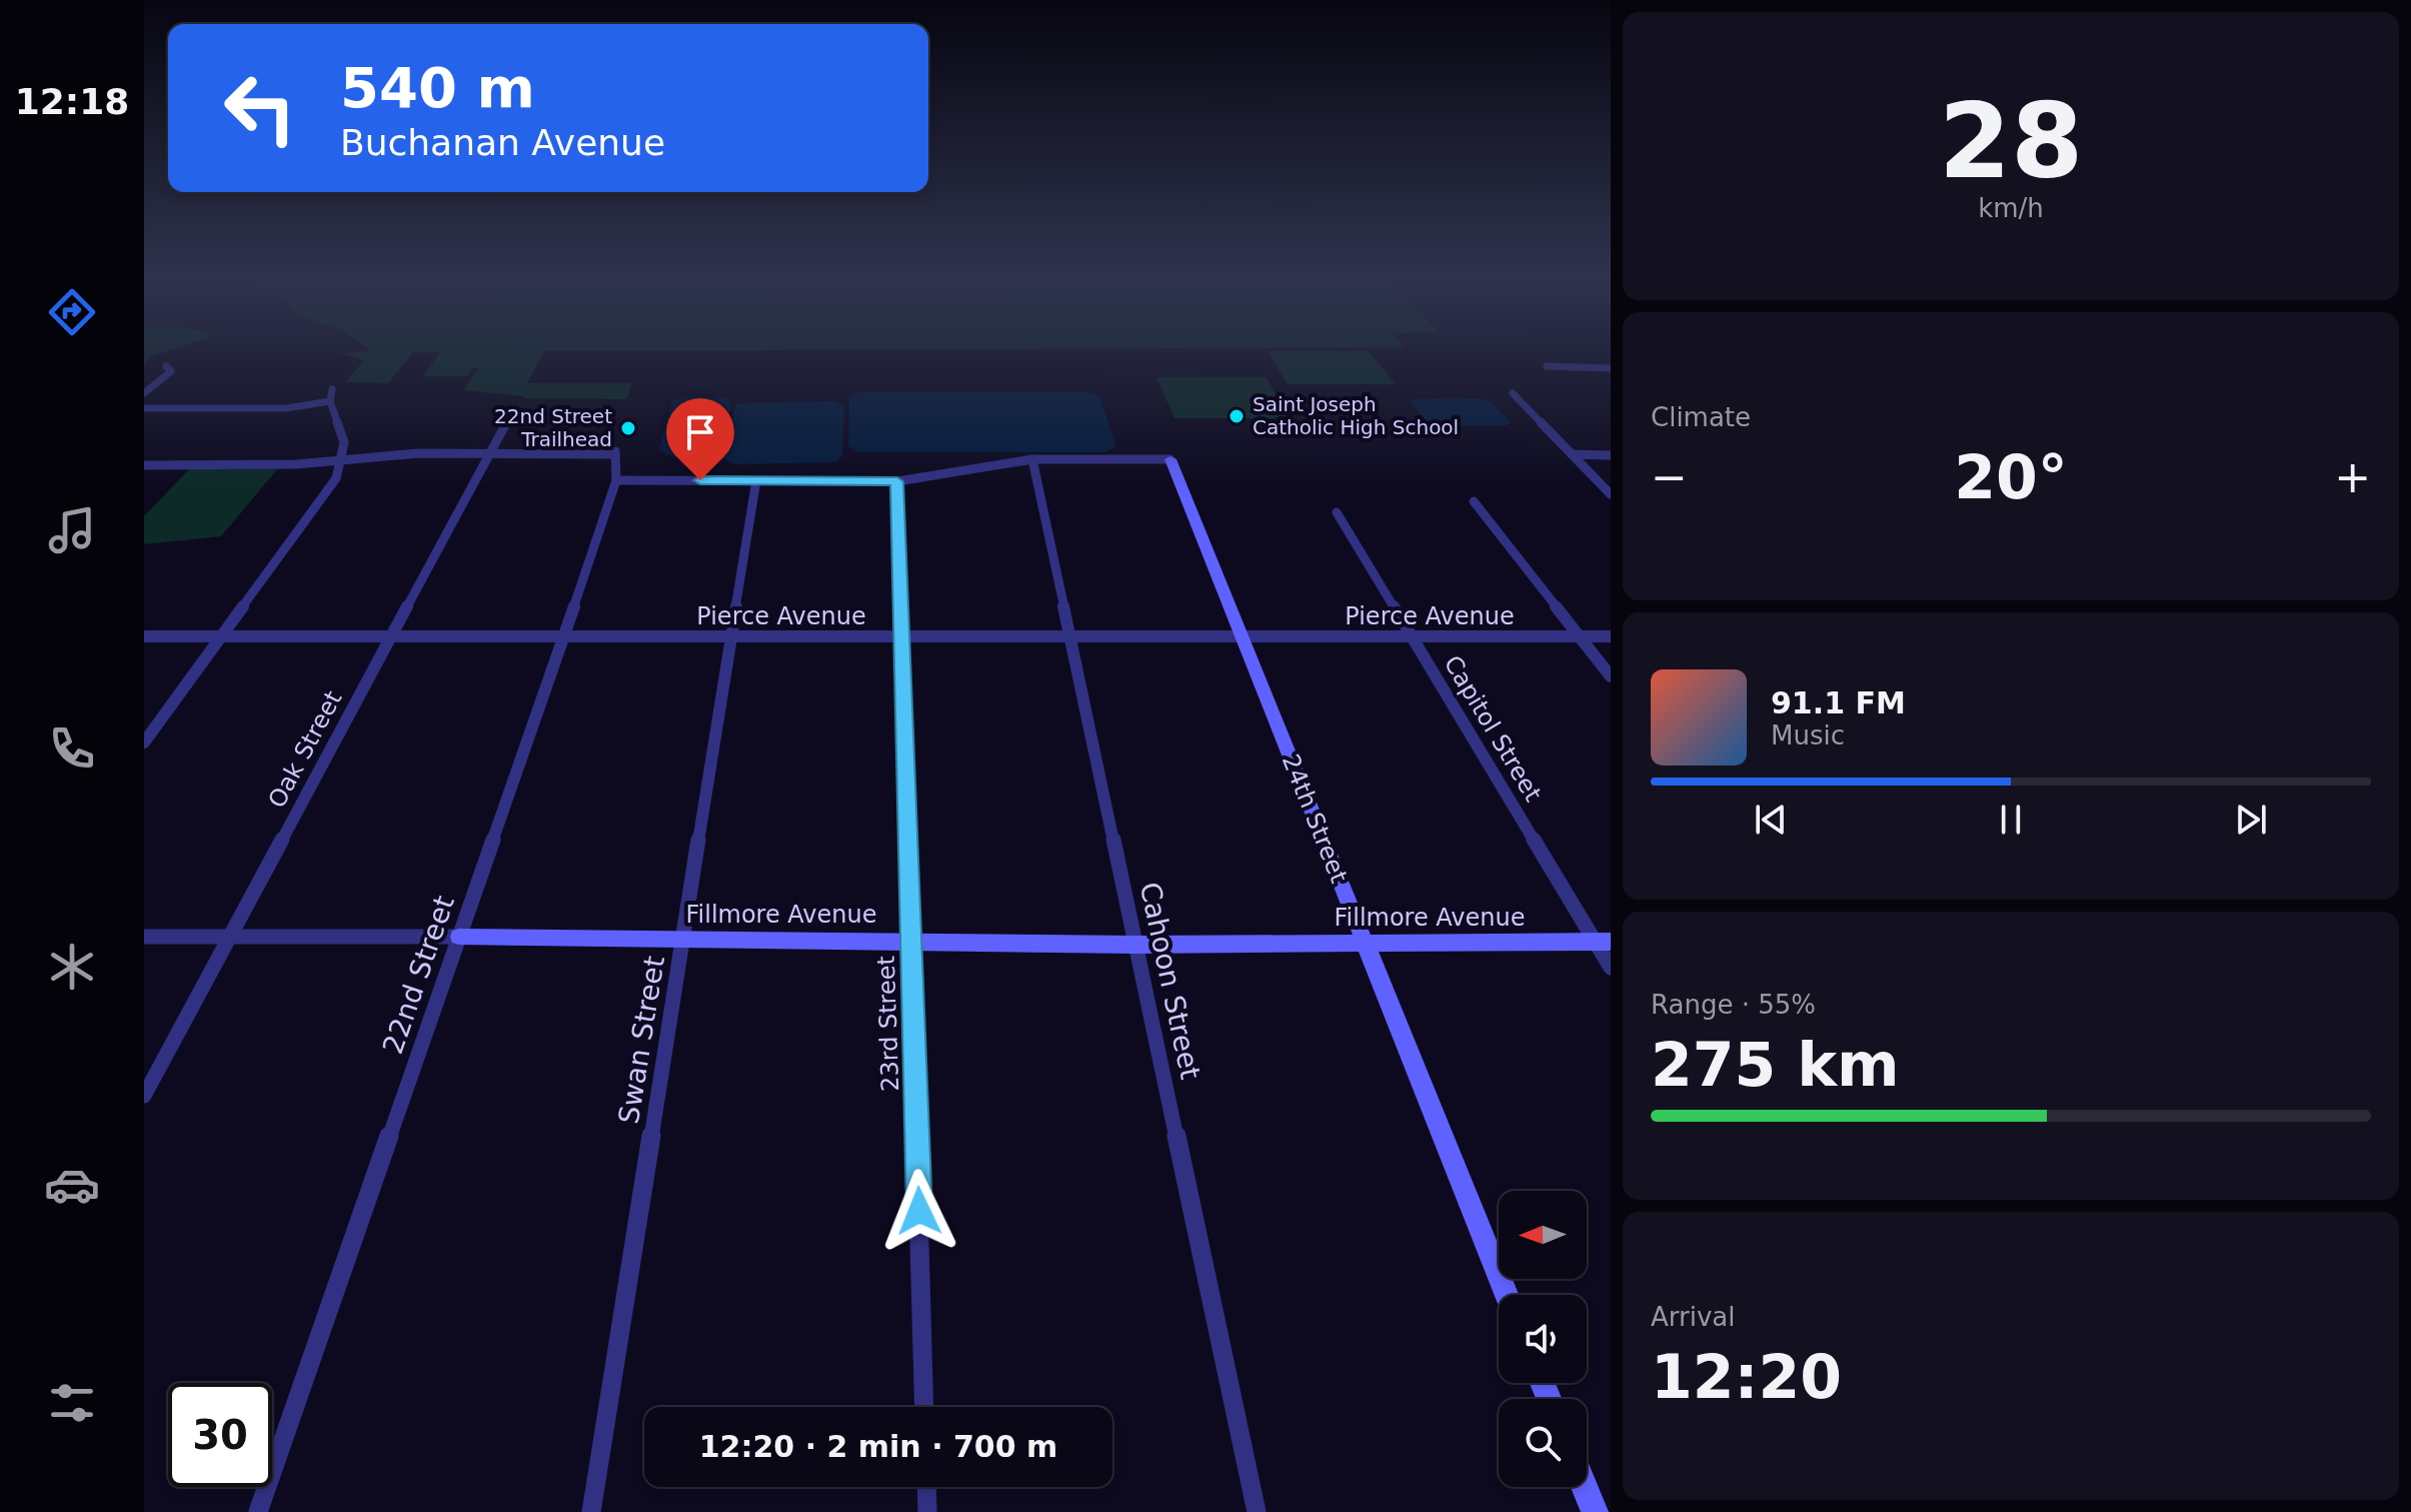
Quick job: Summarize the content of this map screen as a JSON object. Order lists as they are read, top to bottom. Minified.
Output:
{"streets":{"street":["Pierce Avenue","Capitol Street","Oak Street","24th Street","Fillmore Avenue","22nd Street","Cahoon Street","23rd Street","Swan Street"]},"crossings":[["Pierce Avenue","Capitol Street"],["Pierce Avenue","Oak Street"],["Pierce Avenue","24th Street"],["Pierce Avenue","22nd Street"],["Pierce Avenue","Cahoon Street"],["Pierce Avenue","23rd Street"],["Pierce Avenue","Swan Street"],["Capitol Street","Fillmore Avenue"],["Oak Street","Fillmore Avenue"],["Oak Street","22nd Street"],["24th Street","Fillmore Avenue"],["Fillmore Avenue","22nd Street"],["Fillmore Avenue","Cahoon Street"],["Fillmore Avenue","23rd Street"],["Fillmore Avenue","Swan Street"]],"places":["Saint Joseph Catholic High School","22nd Street Trailhead"],"north":"left","page":{"tabs":"12:18","tile":[["28","km/h"],"Climate",["Range · 55%","275 km"],["Arrival","12:20"]],"turn":["540 m","Buchanan Avenue"],"heat":["−","20°","+"],"song":["91.1 FM","Music"],"limit":"30","trip":"12:20 · 2 min · 700 m"}}
